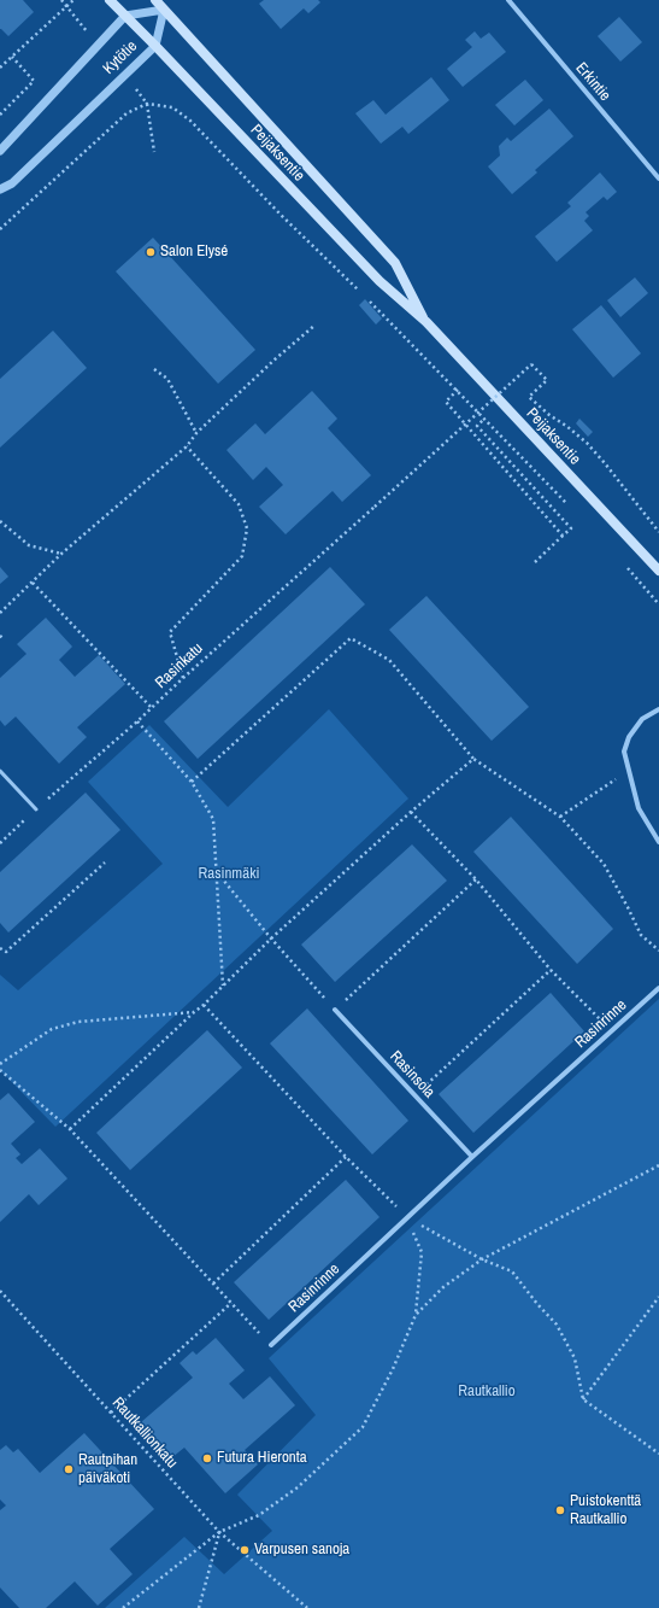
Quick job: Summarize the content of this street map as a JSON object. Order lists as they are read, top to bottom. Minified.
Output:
{"streets":{"main road":["Peijaksentie"],"street":["Kytötie","Erkintie","Rasinrinne","Rasinsola"],"path":["Rasinkatu","Rautkallionkatu"]},"crossings":[["Kytötie","Peijaksentie"],["Rasinrinne","Rasinsola"]],"parks":["Rasinmäki","Rautkallio"],"places":["Salon Elysé","Futura Hieronta","Rautpihan päiväkoti","Puistokenttä Rautkallio","Varpusen sanoja"]}
